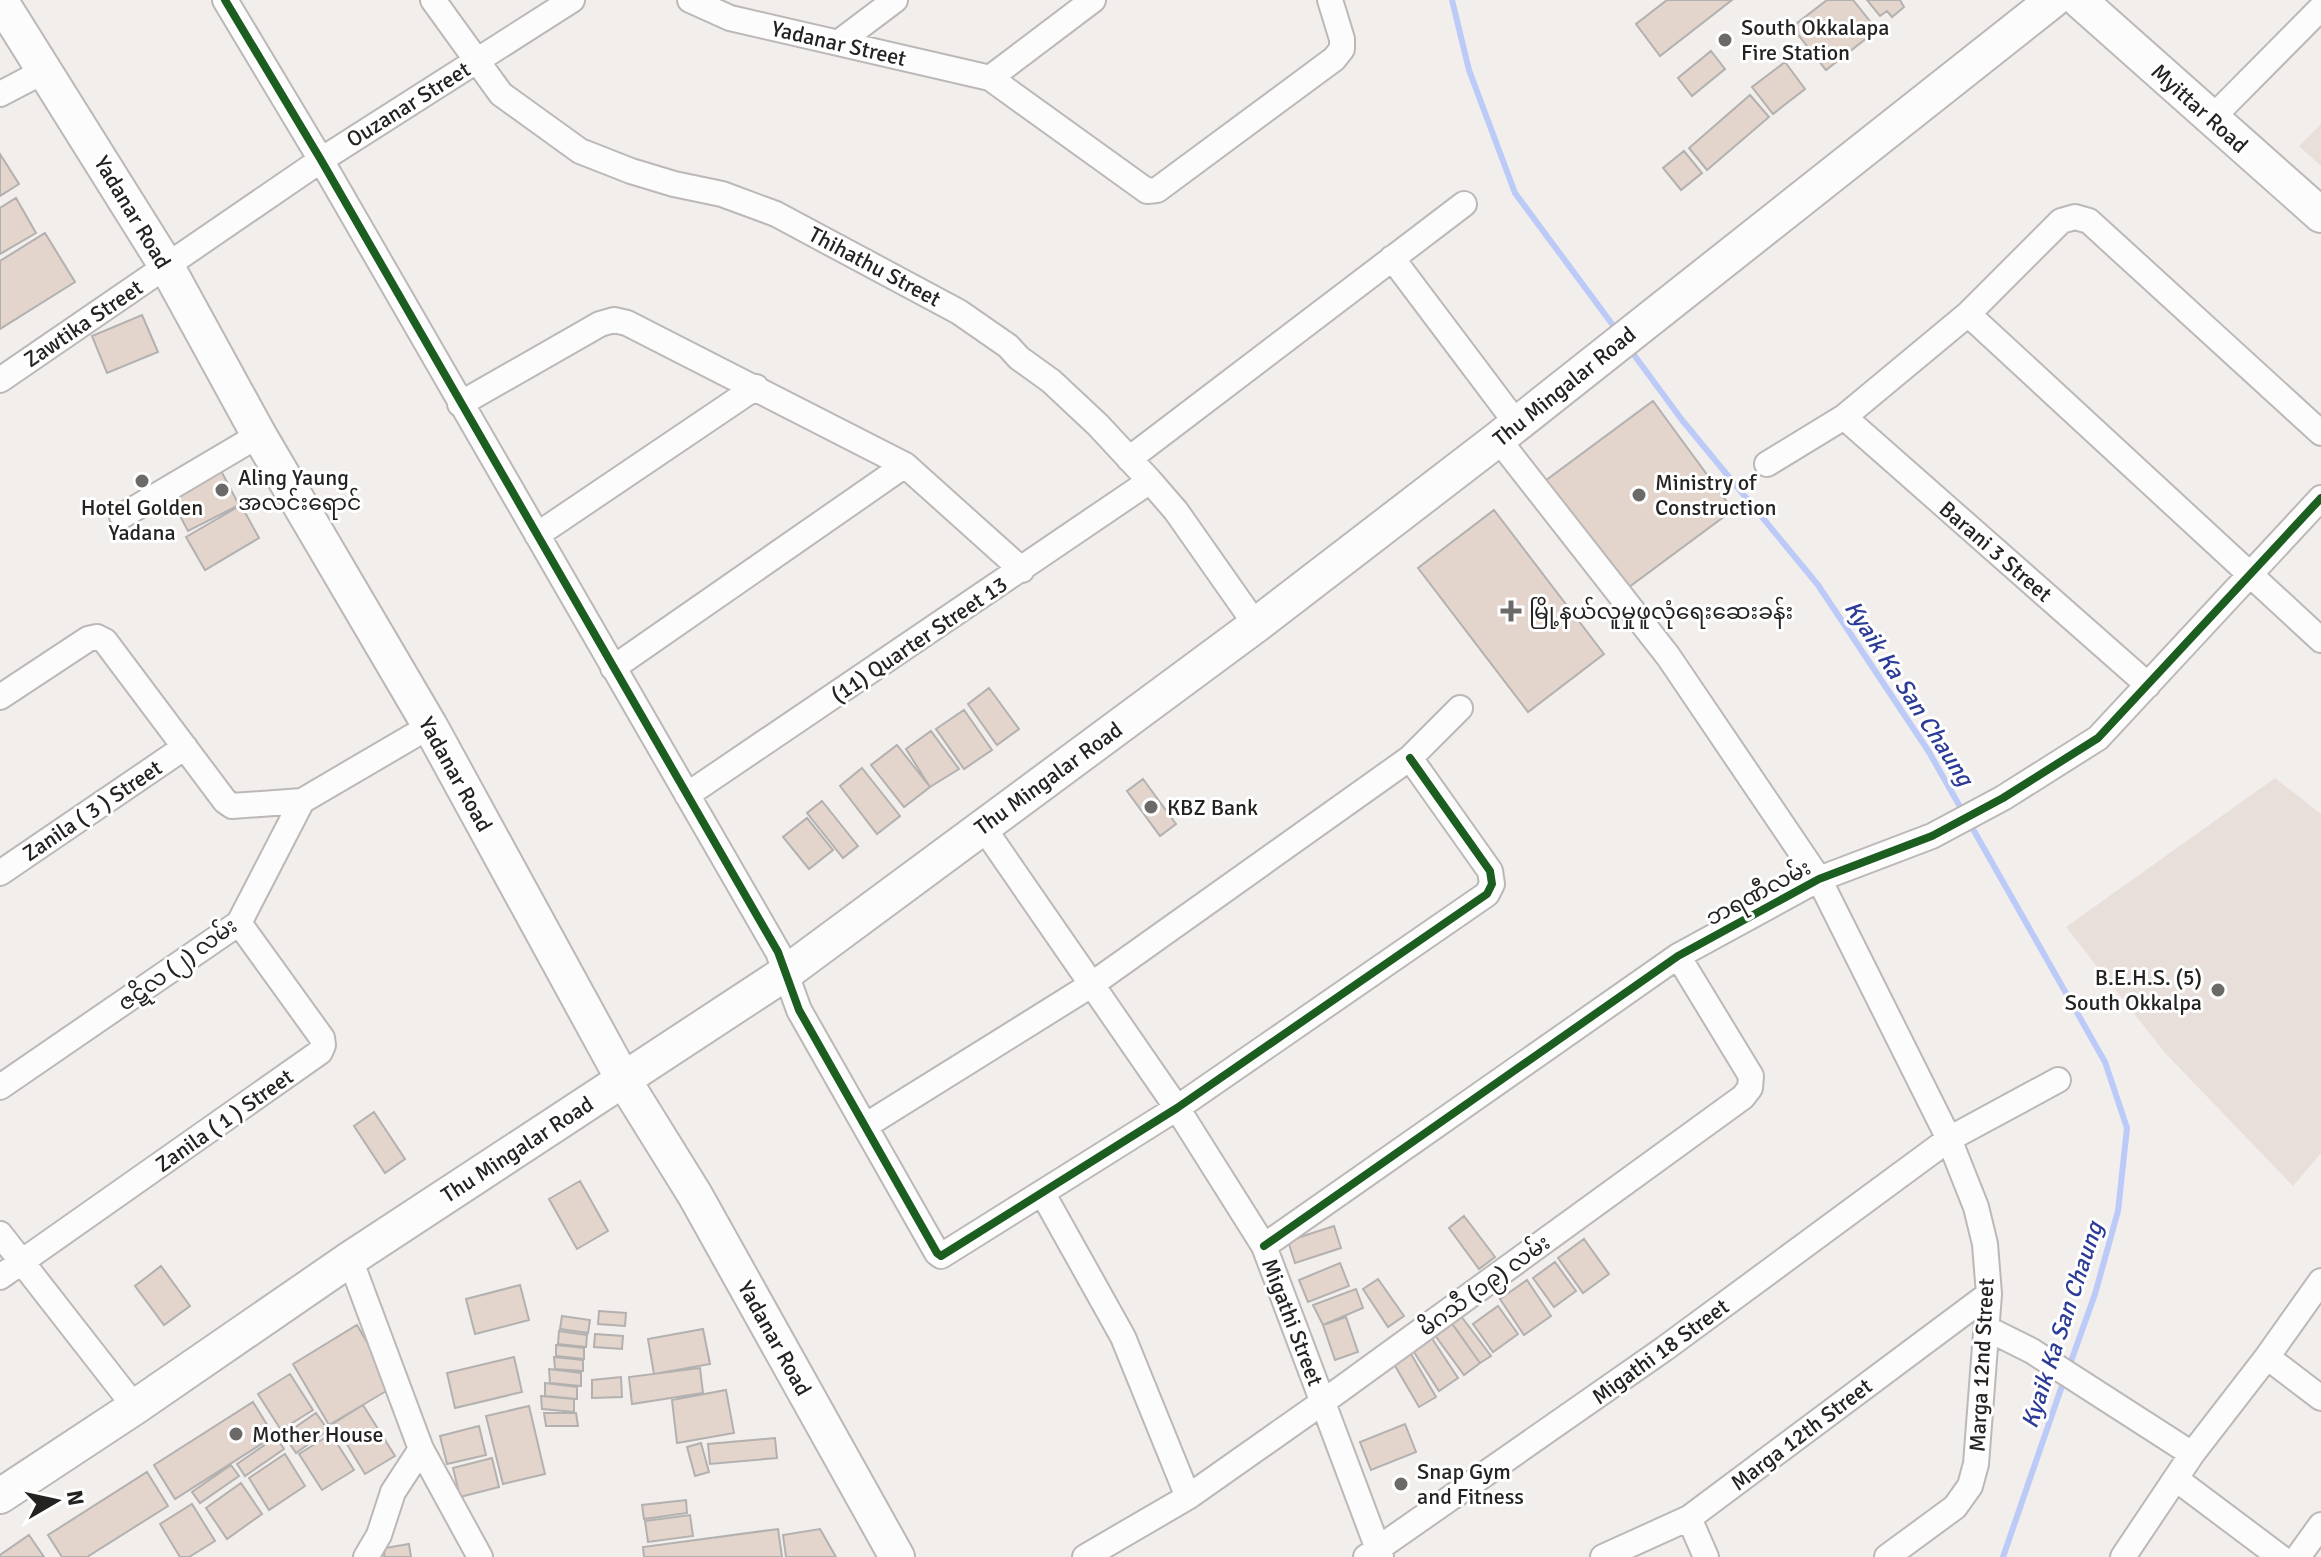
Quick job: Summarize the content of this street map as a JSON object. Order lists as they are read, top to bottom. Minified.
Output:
{"streets":{"main road":["Myittar Road","Yadanar Road","Thu Mingalar Road"],"street":["Yadanar Street","Ouzanar Street","Thihathu Street","Zawtika Street","Barani 3 Street","(11) Quarter Street 13","Zanila ( 3 ) Street","ဘရဏီလမ်း","ဇဋိလ (၂) လမ်း","Zanila ( 1 ) Street","မိဂသီ (၁၉) လမ်း","Migathi Street","Migathi 18 Street","Marga 12nd Street","Marga 12th Street"]},"crossings":[["Ouzanar Street","Yadanar Road"],["Ouzanar Street","Thihathu Street"],["Ouzanar Street","Zawtika Street"],["Yadanar Road","Zawtika Street"],["Yadanar Road","Thu Mingalar Road"],["Thihathu Street","Thu Mingalar Road"],["Thihathu Street","(11) Quarter Street 13"],["Thu Mingalar Road","Migathi Street"],["Thu Mingalar Road","Marga 12nd Street"],["Barani 3 Street","ဘရဏီလမ်း"],["ဘရဏီလမ်း","မိဂသီ (၁၉) လမ်း"],["ဘရဏီလမ်း","Migathi Street"],["ဘရဏီလမ်း","Marga 12nd Street"],["ဇဋိလ (၂) လမ်း","Zanila ( 1 ) Street"],["မိဂသီ (၁၉) လမ်း","Migathi Street"],["Migathi Street","Migathi 18 Street"],["Migathi 18 Street","Marga 12nd Street"],["Marga 12nd Street","Marga 12th Street"]],"water":["Kyaik Ka San Chaung"],"places":{"other":["South Okkalapa Fire Station","Hotel Golden Yadana","Aling Yaung အလင်းရောင်","Ministry of Construction","KBZ Bank","B.E.H.S. (5) South Okkalpa","Mother House","Snap Gym and Fitness"],"health":["မြို့နယ်လူမှုဖူလုံရေးဆေးခန်း"]},"north":"right"}
